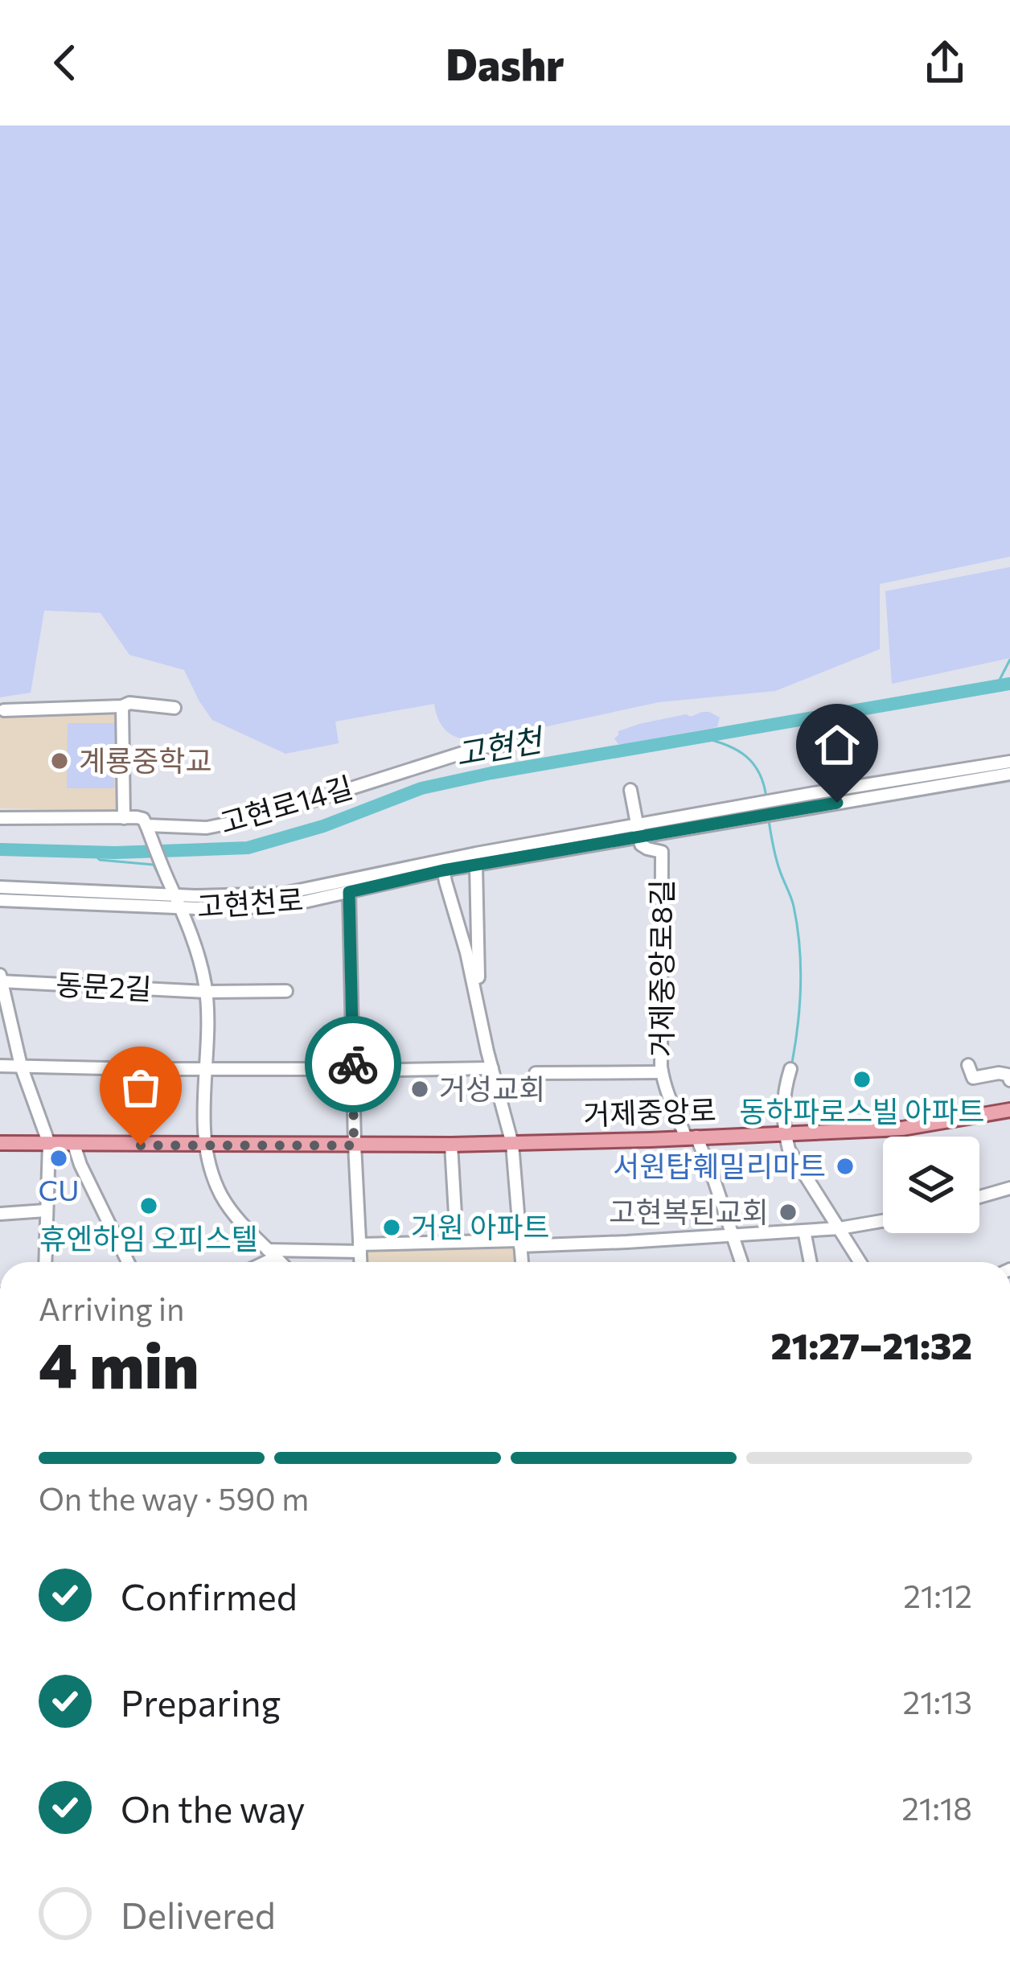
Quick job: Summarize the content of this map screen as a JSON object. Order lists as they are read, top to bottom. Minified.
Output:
{"streets":{"main road":["거제중앙로"],"street":["고현로14길","고현천로","거제중앙로8길","동문2길"]},"crossings":[["고현천로","거제중앙로8길"],["거제중앙로8길","거제중앙로"]],"water":["고현천"],"places":["계룡중학교","동하파로스빌 아파트","거성교회","CU","서원탑훼밀리마트","휴엔하임 오피스텔","고현복된교회","거원 아파트"],"page":{"header":"Dashr","heading":["4 min","Arriving in","21:27–21:32"],"bar":"On the way · 590 m","list":[["Confirmed","21:12"],["Preparing","21:13"],["On the way","21:18"],"Delivered"]}}
